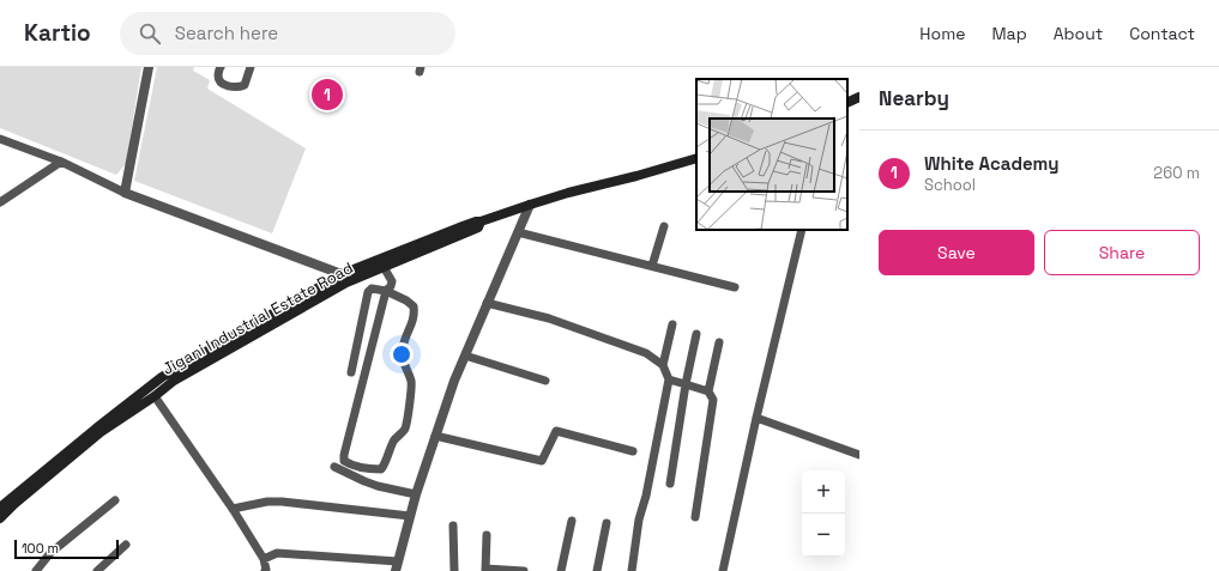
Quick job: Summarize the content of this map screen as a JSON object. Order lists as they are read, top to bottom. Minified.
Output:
{"streets":{"main road":["Jigani Industrial Estate Road"]},"scale_bar":"100 m","page":{"header":"Kartio","search":"Search here","nav":["Home","Map","About","Contact"],"heading":"Nearby","pins":"1","list":[{"mark":"1","name":"White Academy","note":"School","value":"260 m"}],"buttons":["Save","Share"],"map_buttons":["+","−"],"scale":"100 m"}}
